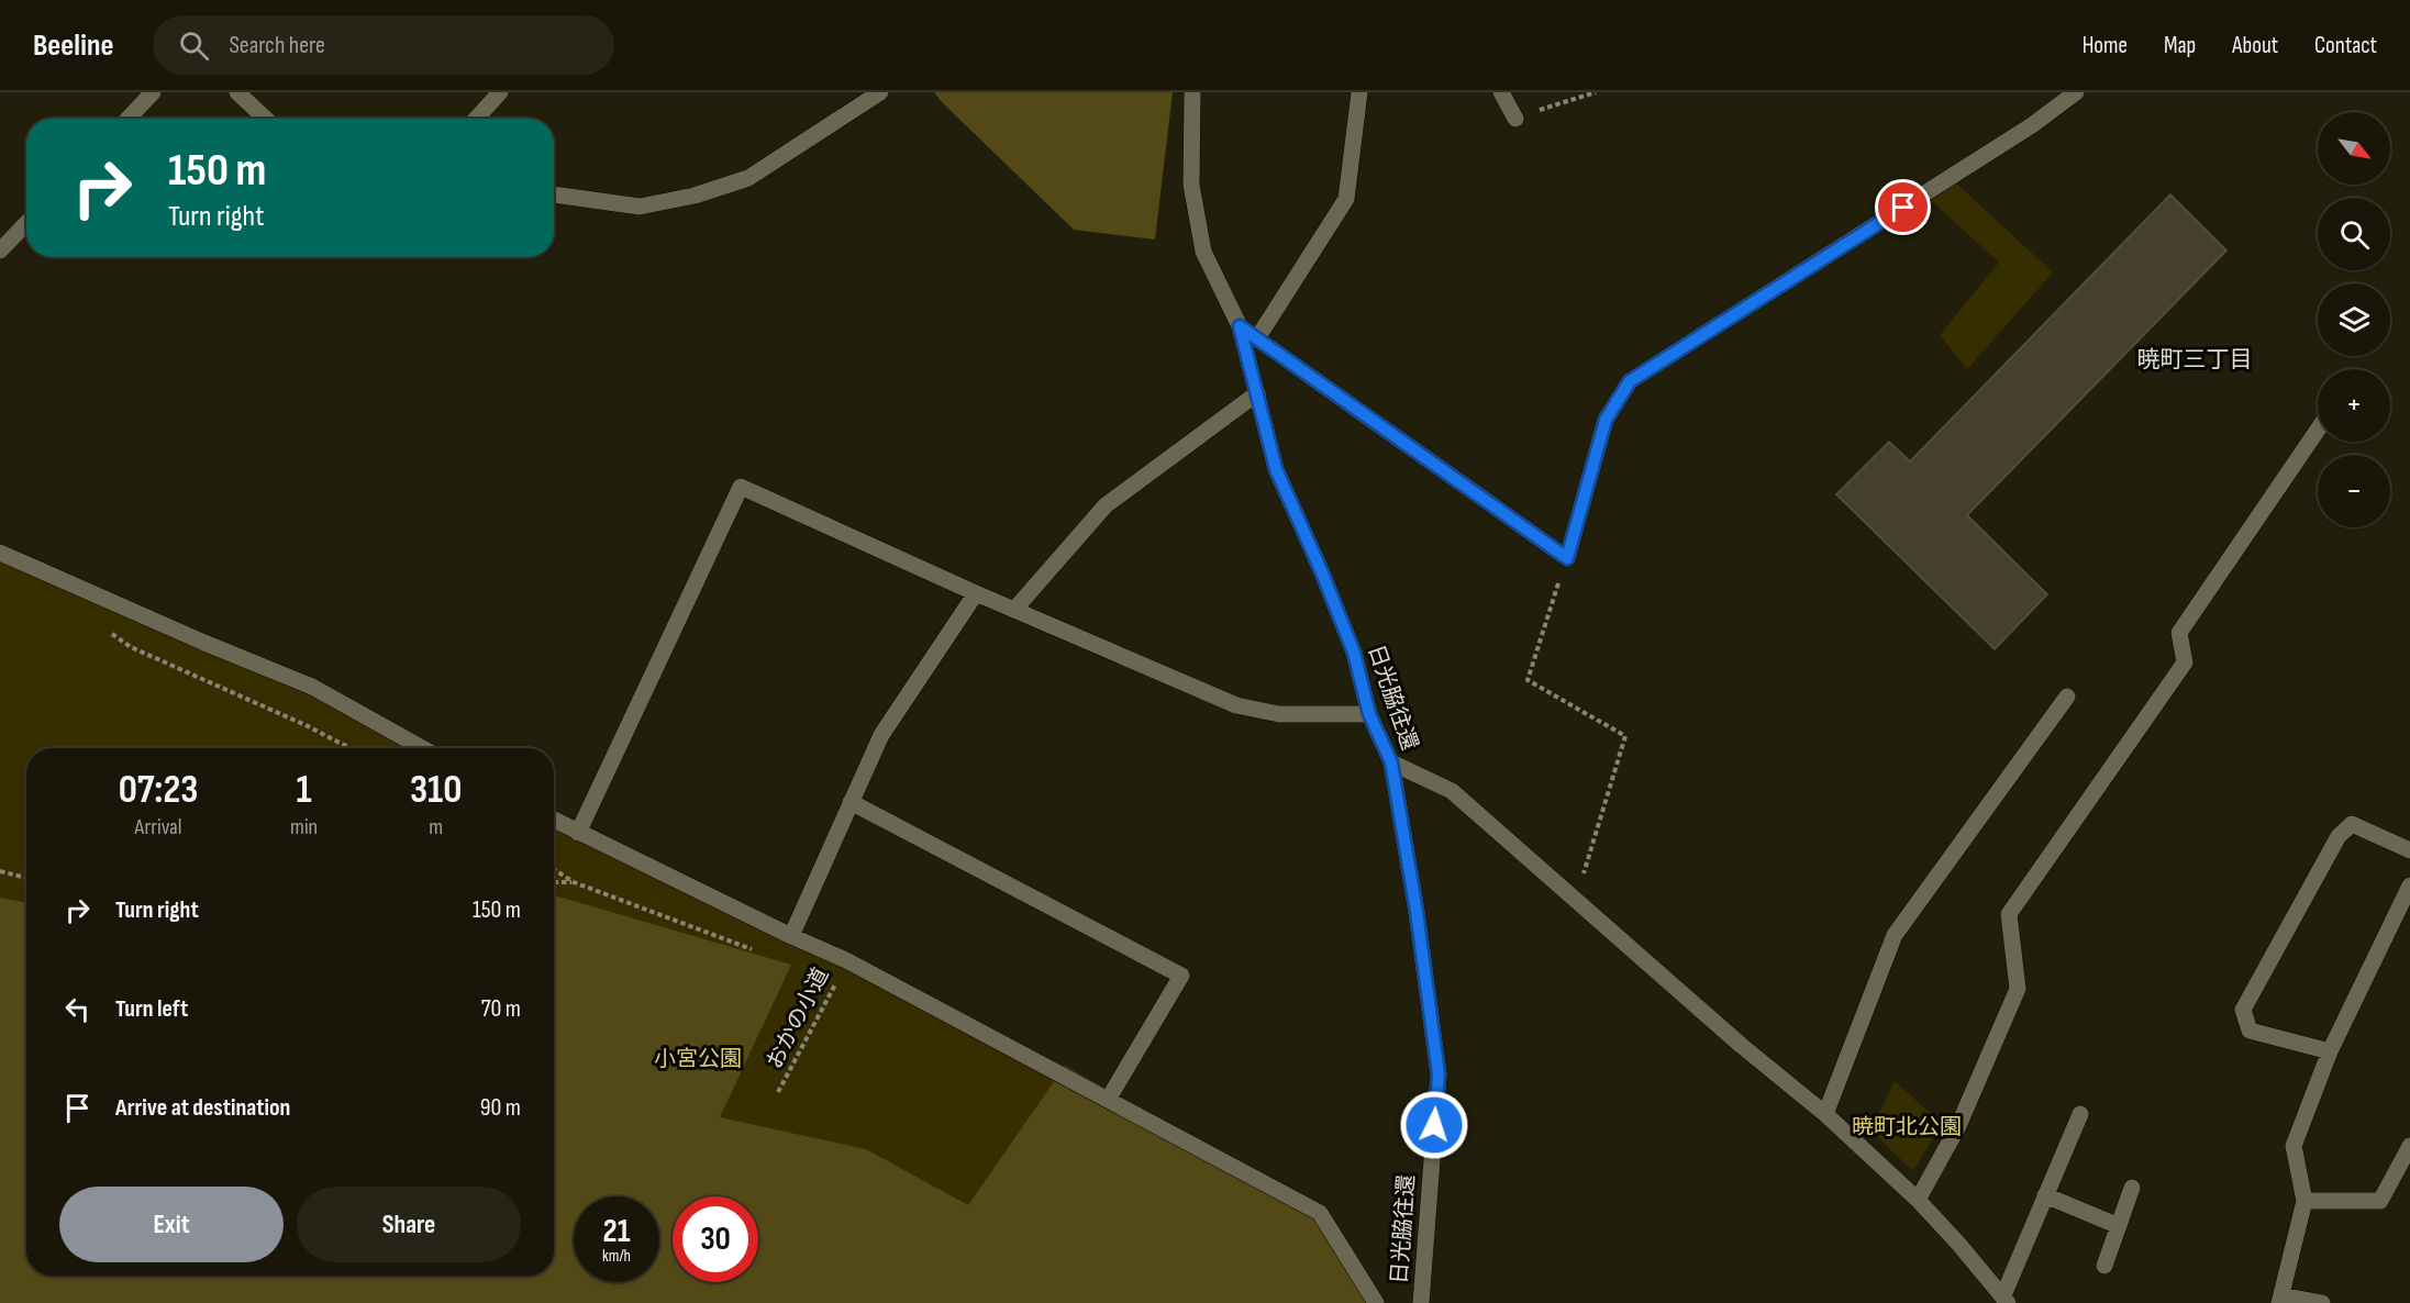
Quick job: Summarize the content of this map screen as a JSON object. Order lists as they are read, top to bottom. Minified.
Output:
{"streets":{"street":["日光脇往還"],"path":["おかの小道"]},"districts":["暁町三丁目"],"parks":["小宮公園","暁町北公園"],"north":"bottom right","page":{"header":"Beeline","search":"Search here","nav":["Home","Map","About","Contact"],"map_buttons":["+","−"],"turn":["150 m","Turn right"],"eta":["07:23","Arrival","1","min","310","m"],"list":[{"name":"Turn right","value":"150 m"},{"name":"Turn left","value":"70 m"},{"name":"Arrive at destination","value":"90 m"}],"buttons":["Exit","Share"],"speed":"21 km/h","limit":"30"}}
